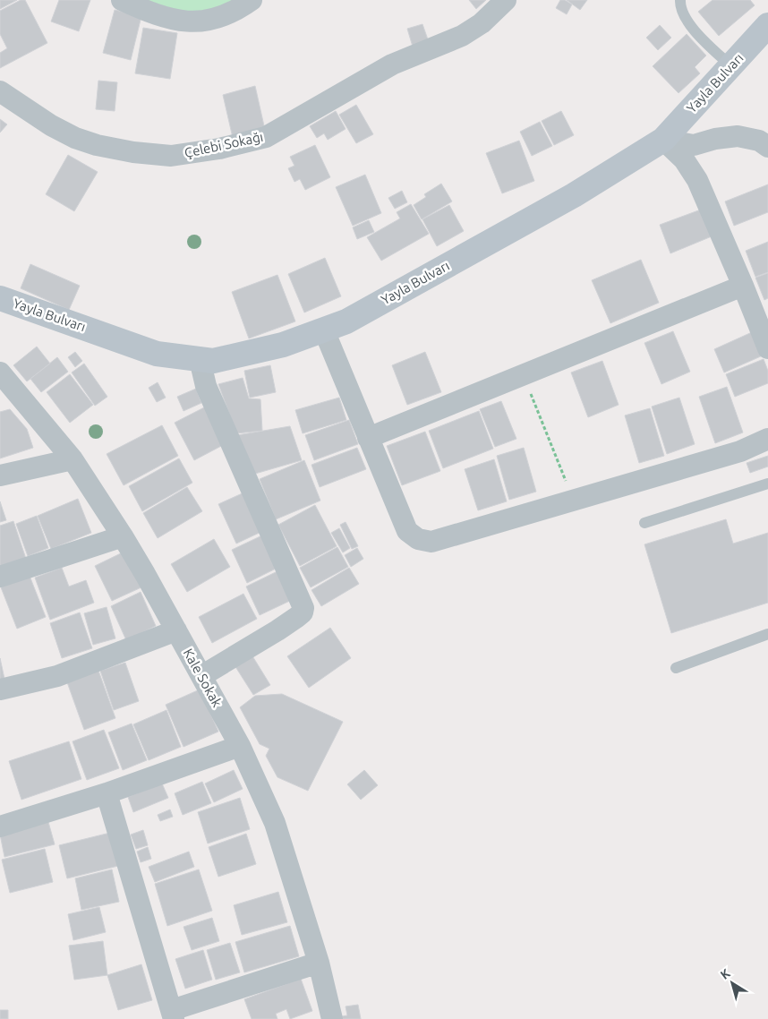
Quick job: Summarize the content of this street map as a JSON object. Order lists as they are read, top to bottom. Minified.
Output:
{"streets":{"main road":["Yayla Bulvarı"],"street":["Çelebi Sokağı","Kale Sokak"]},"north":"top left"}
